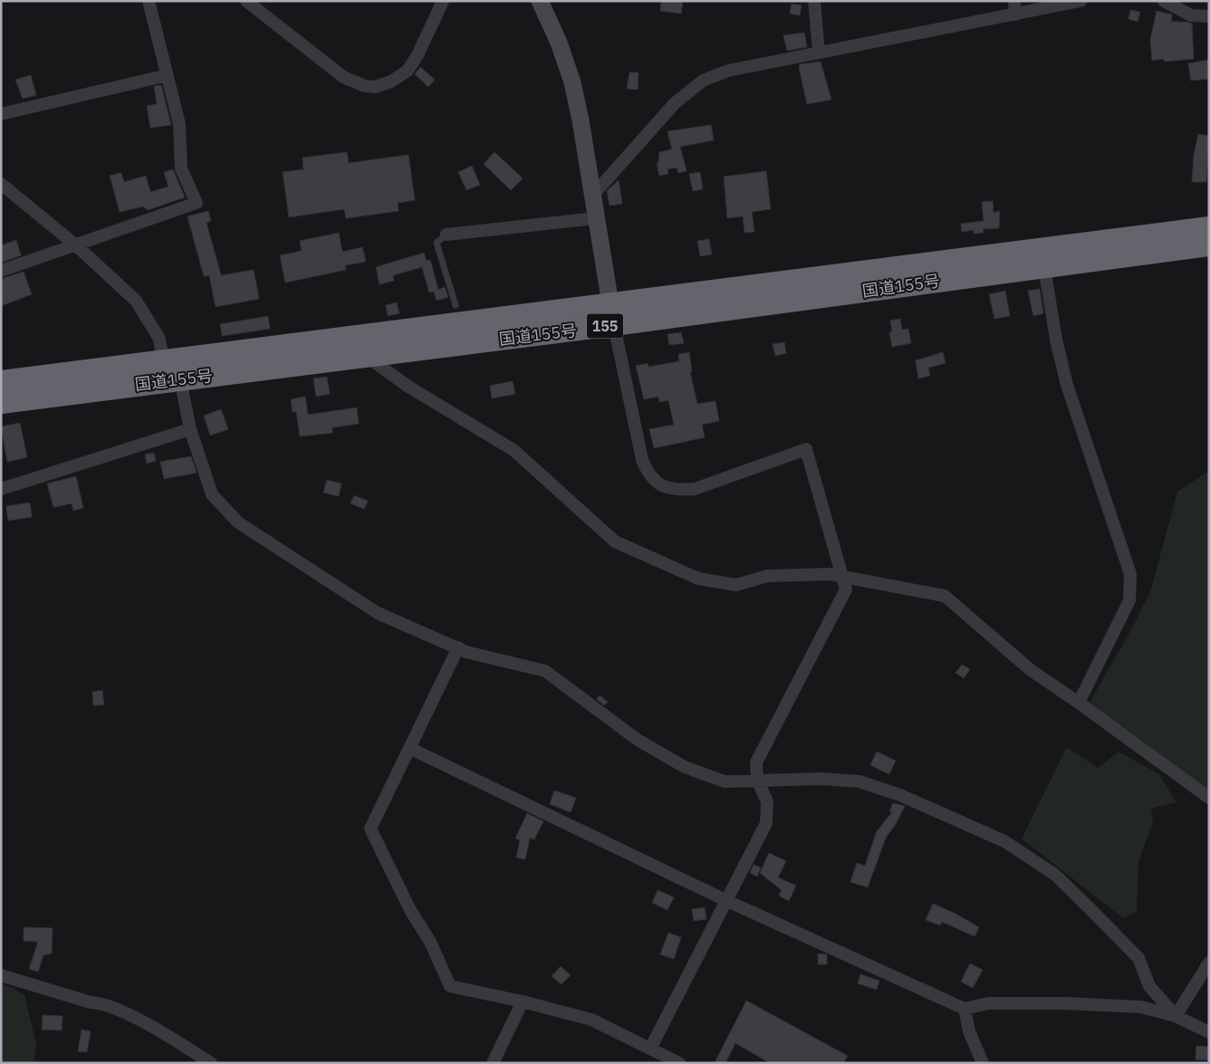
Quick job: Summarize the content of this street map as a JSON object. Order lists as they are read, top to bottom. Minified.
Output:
{"streets":{"highway":["国道155号","155"]}}
